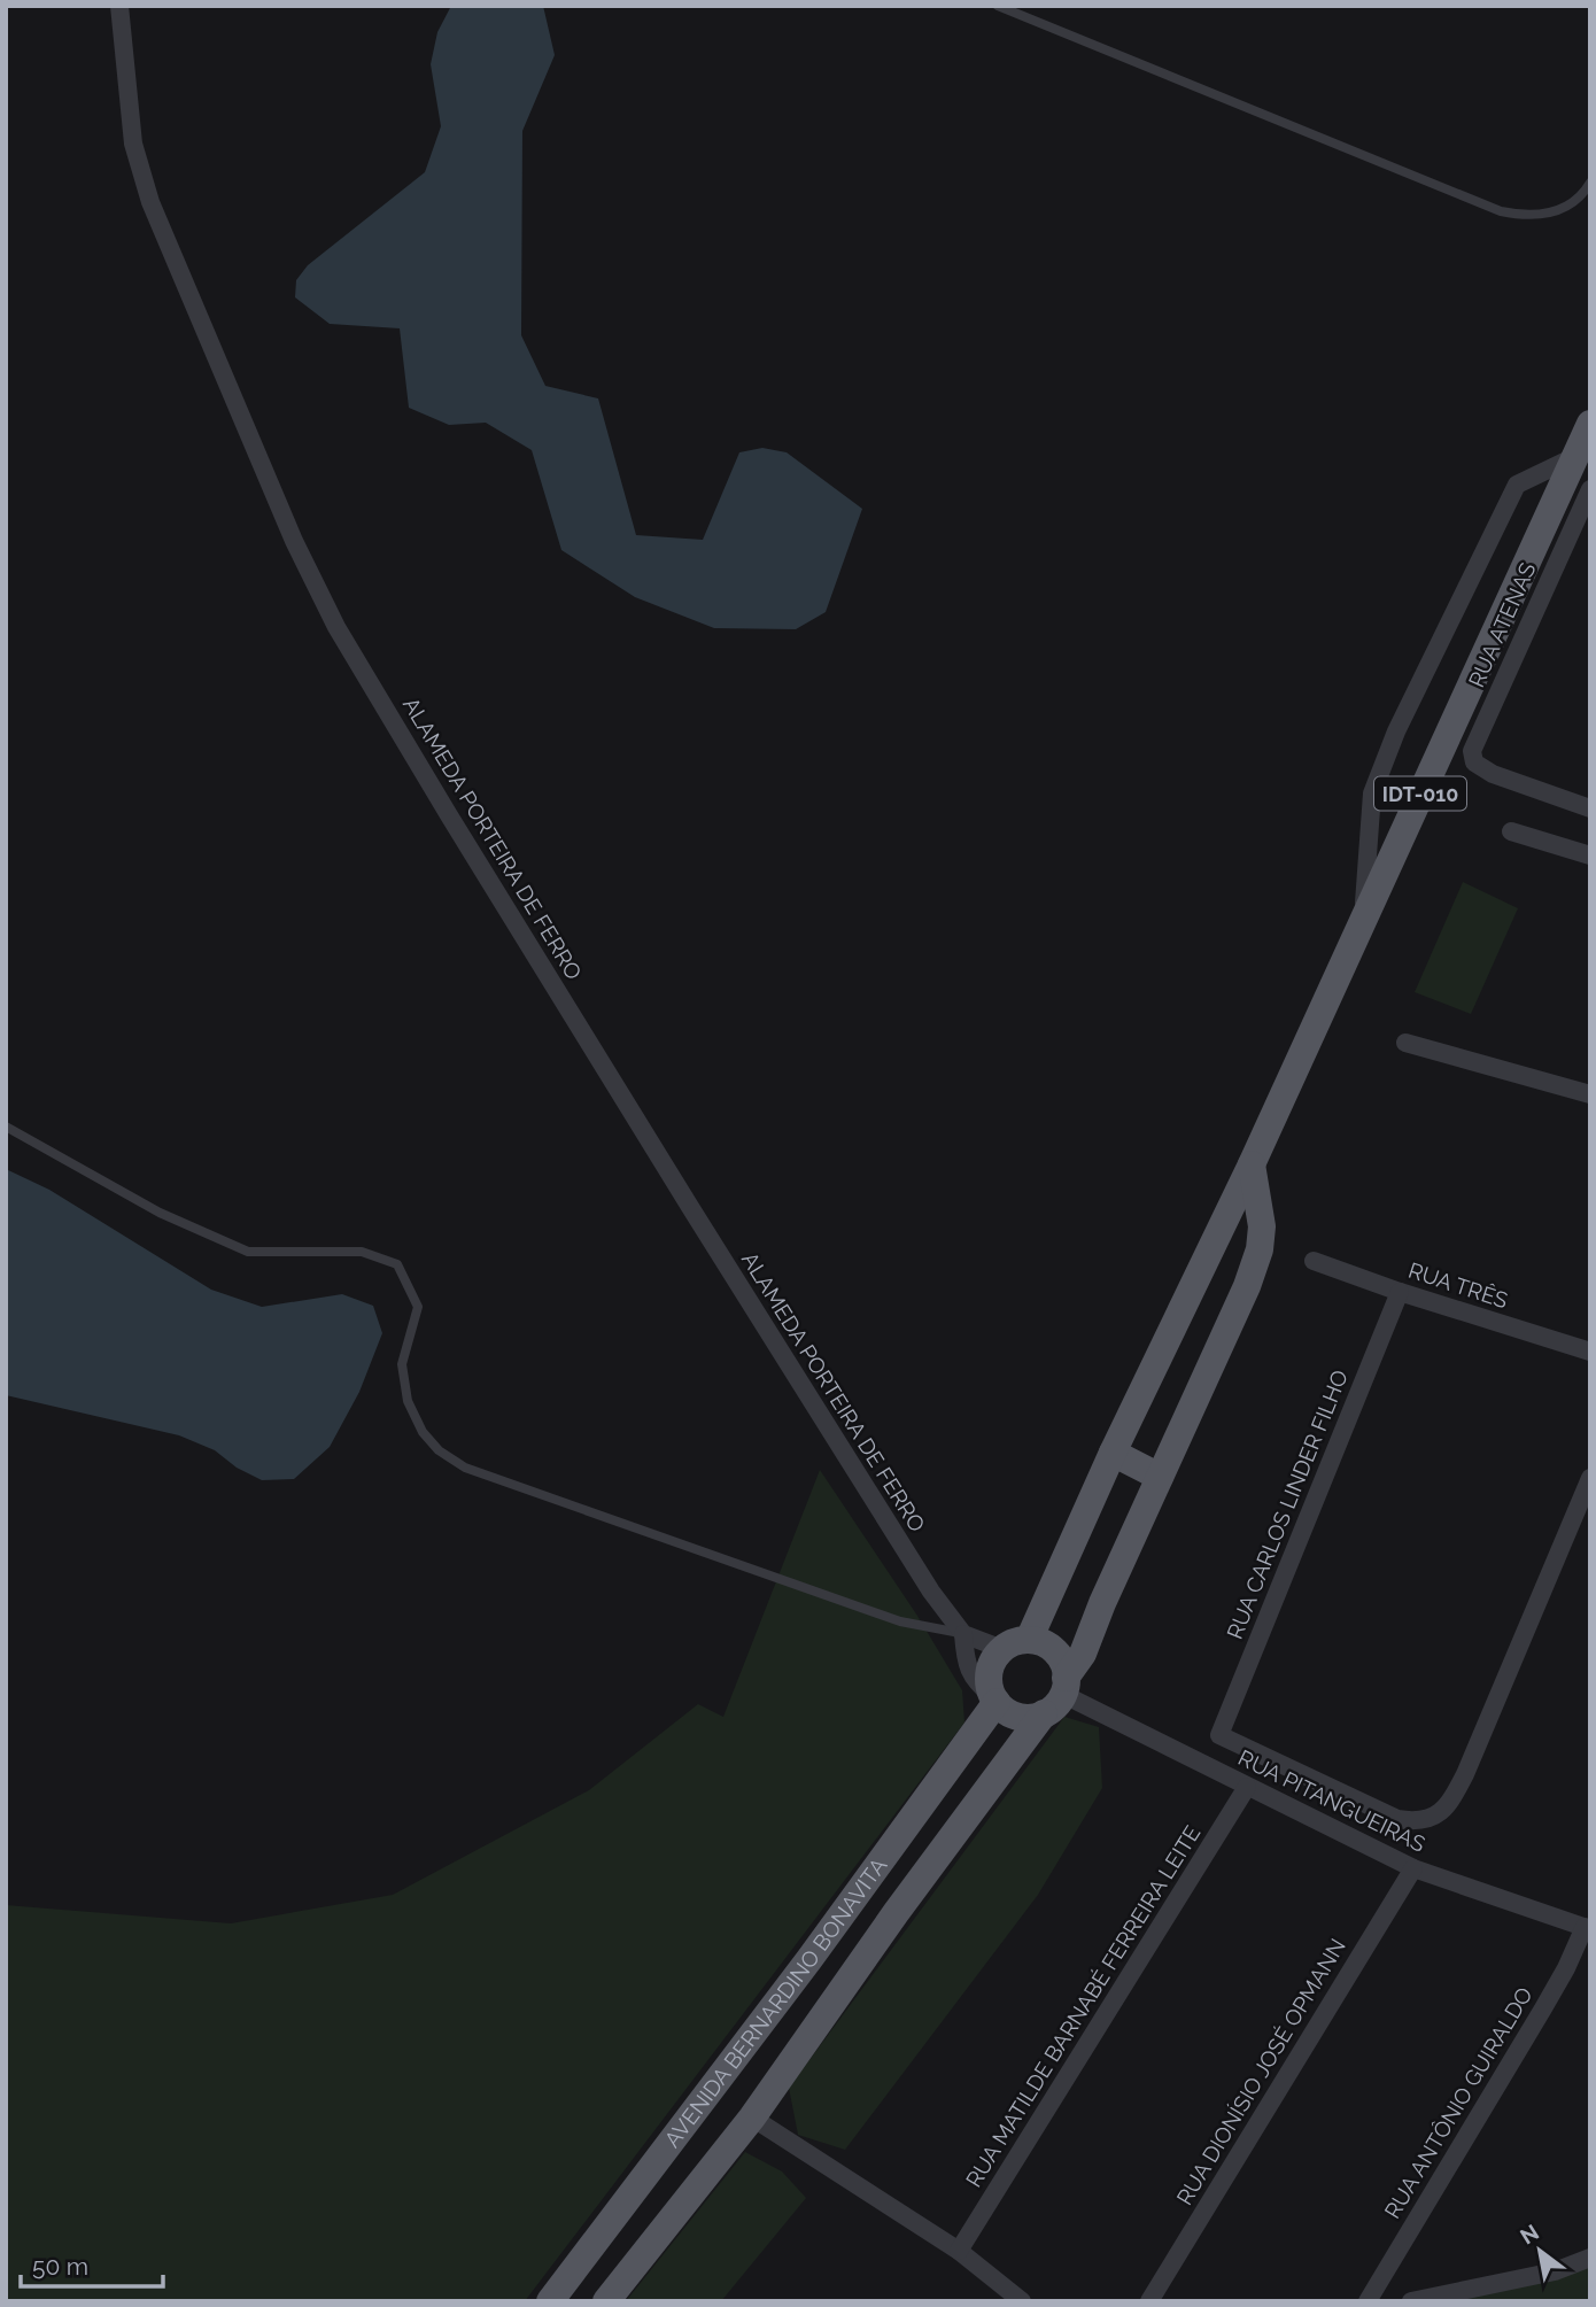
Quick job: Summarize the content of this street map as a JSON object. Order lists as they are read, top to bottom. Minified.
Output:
{"streets":{"main road":["IDT-010","AVENIDA BERNARDINO BONAVITA"],"street":["RUA ATENAS","ALAMEDA PORTEIRA DE FERRO","RUA TRÊS","RUA CARLOS LINDER FILHO","RUA PITANGUEIRAS","RUA MATILDE BARNABÉ FERREIRA LEITE","RUA DIONÍSIO JOSÉ OPMANN","RUA ANTÔNIO GUIRALDO"]},"crossings":[["IDT-010","AVENIDA BERNARDINO BONAVITA"],["ALAMEDA PORTEIRA DE FERRO","RUA PITANGUEIRAS"],["ALAMEDA PORTEIRA DE FERRO","AVENIDA BERNARDINO BONAVITA"],["RUA TRÊS","RUA CARLOS LINDER FILHO"],["RUA PITANGUEIRAS","AVENIDA BERNARDINO BONAVITA"],["RUA PITANGUEIRAS","RUA MATILDE BARNABÉ FERREIRA LEITE"],["RUA PITANGUEIRAS","RUA DIONÍSIO JOSÉ OPMANN"],["RUA PITANGUEIRAS","RUA ANTÔNIO GUIRALDO"]],"scale_bar":"50 m","north":"top left"}
